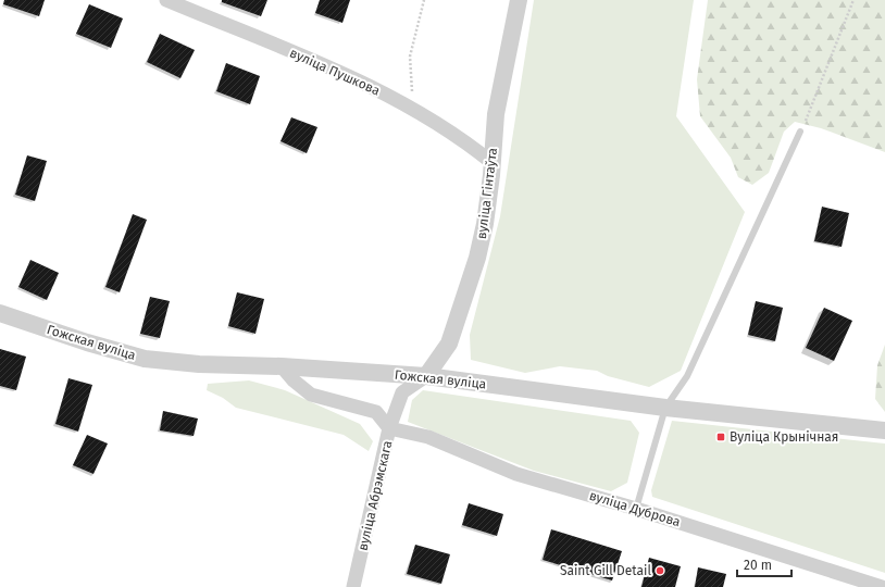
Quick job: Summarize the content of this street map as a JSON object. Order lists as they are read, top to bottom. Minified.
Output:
{"streets":{"street":["вуліца Пушкова","вуліца Гінтаўта","Гожская вуліца","вуліца Абрэмскага","вуліца Дуброва"]},"crossings":[["вуліца Пушкова","вуліца Гінтаўта"],["вуліца Гінтаўта","Гожская вуліца"],["Гожская вуліца","вуліца Абрэмскага"],["вуліца Абрэмскага","вуліца Дуброва"]],"places":{"transit":["Вуліца Крынічная"],"other":["Saint Gill Detail"]},"scale_bar":"20 m"}
